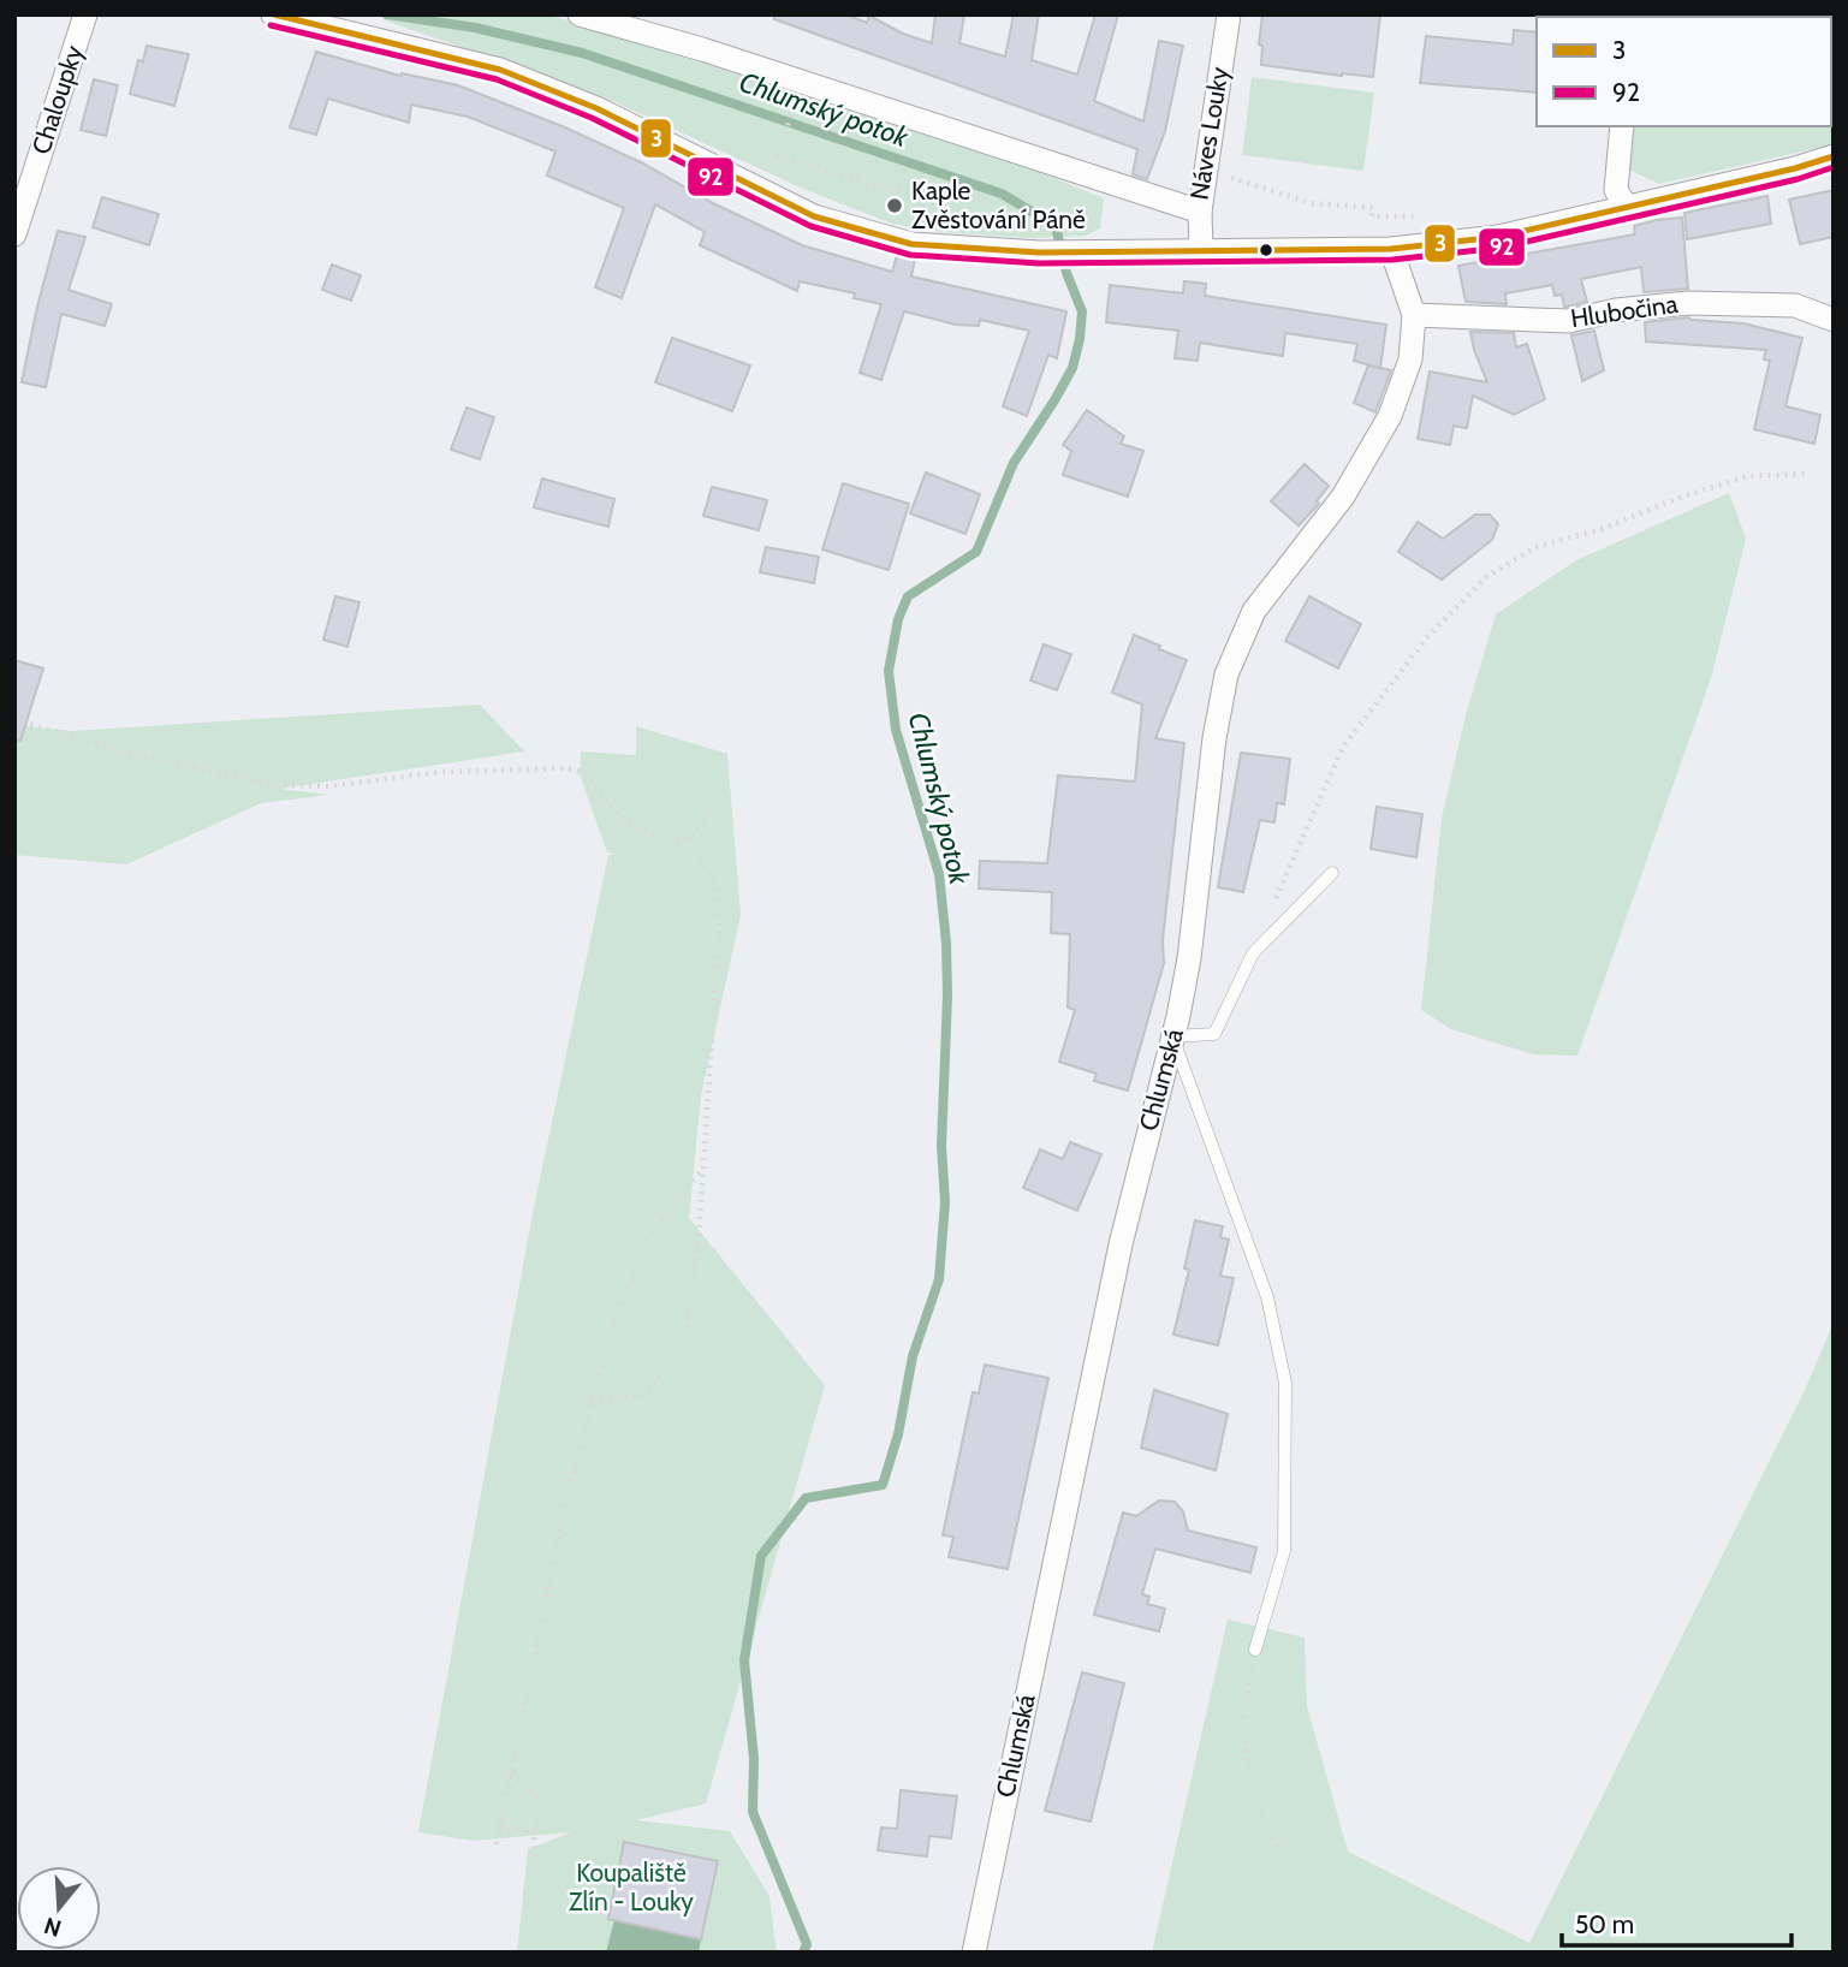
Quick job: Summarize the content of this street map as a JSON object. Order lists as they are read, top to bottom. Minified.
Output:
{"streets":{"street":["Chaloupky","Náves Louky","Hlubočina","Chlumská"]},"crossings":[["Hlubočina","Chlumská"]],"water":["Chlumský potok"],"parks":["Koupaliště Zlín - Louky"],"places":["Kaple Zvěstování Páně"],"lines":["transit line 3","transit line 92"],"legend":["3","92"],"scale_bar":"50 m","north":"bottom"}
